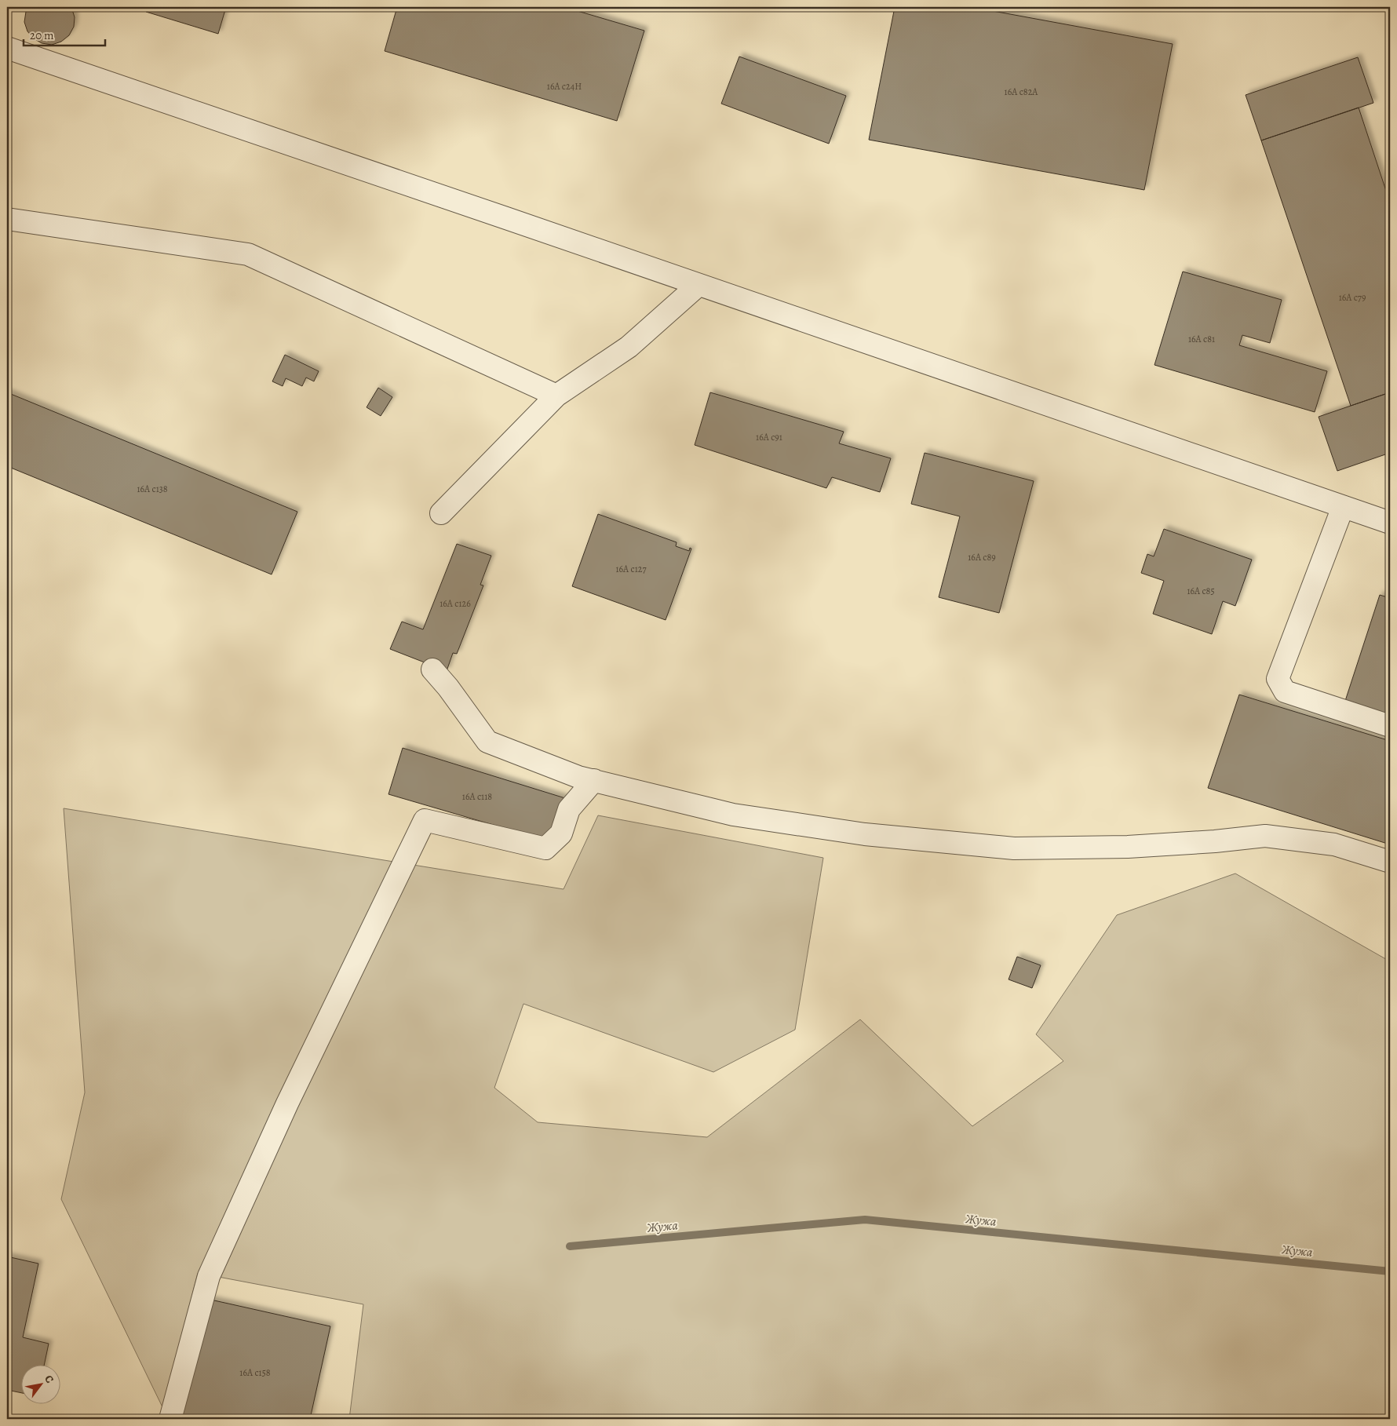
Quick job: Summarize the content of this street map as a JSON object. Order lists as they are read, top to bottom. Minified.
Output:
{"water":["Жужа"],"house_numbers":["16А с24Н","16А с82А","16А с79","16А с81","16А с91","16А с138","16А с89","16А с127","16А с85","16А с126","16А с118","16А с158"],"scale_bar":"20 m","north":"top right"}
